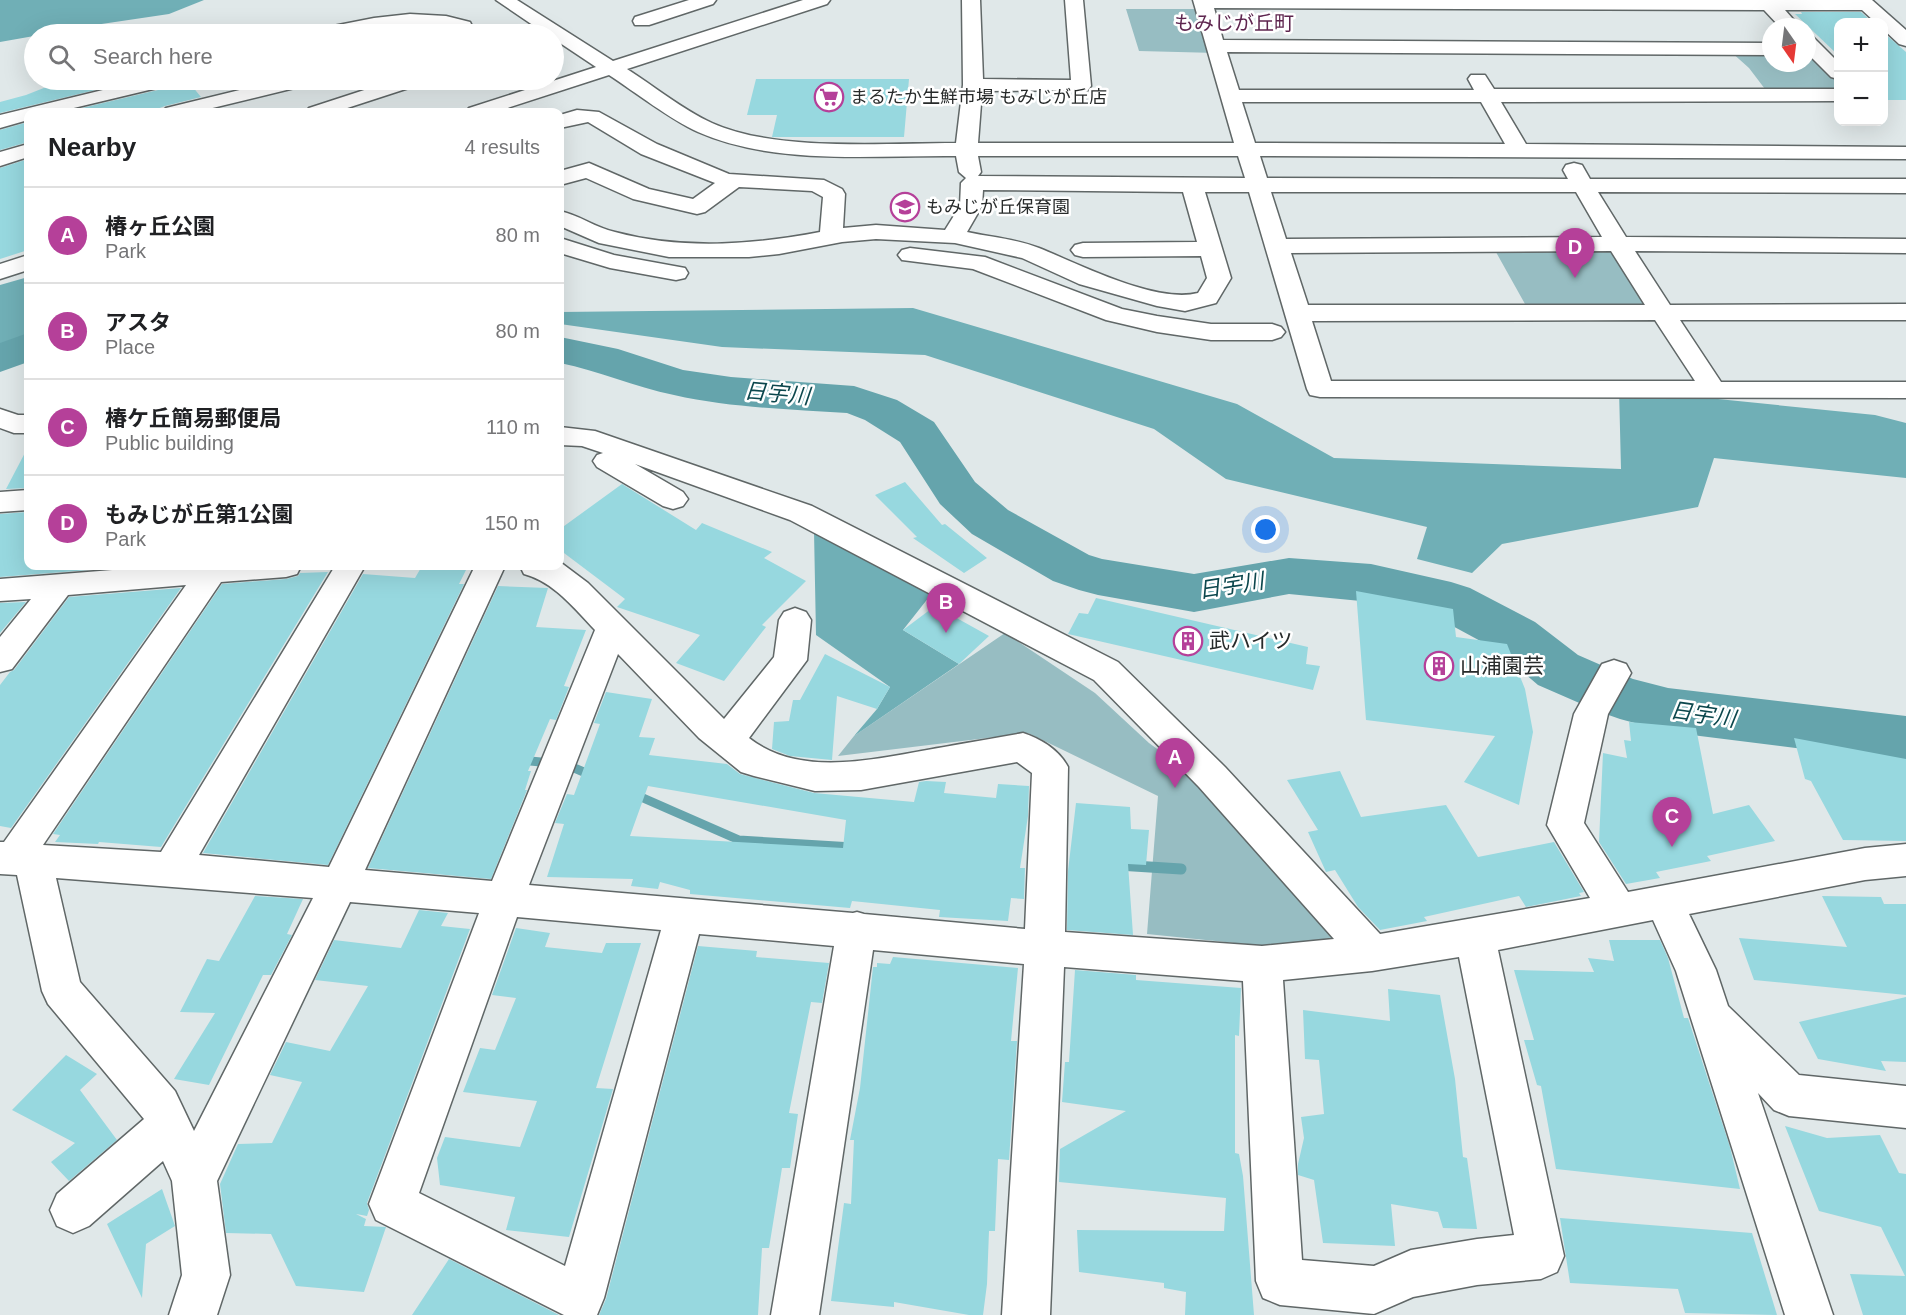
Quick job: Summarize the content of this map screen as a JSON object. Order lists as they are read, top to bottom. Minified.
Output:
{"districts":["もみじが丘町"],"water":["日宇川"],"places":{"supermarket":["まるたか生鮮市場 もみじが丘店"],"school or university":["もみじが丘保育園"],"building":["武ハイツ","山浦園芸"]},"north":"bottom","page":{"map_buttons":["+","−"],"search":"Search here","heading":["Nearby","4 results"],"list":[{"mark":"A","name":"椿ヶ丘公園","note":"Park","value":"80 m"},{"mark":"B","name":"アスタ","note":"Place","value":"80 m"},{"mark":"C","name":"椿ケ丘簡易郵便局","note":"Public building","value":"110 m"},{"mark":"D","name":"もみじが丘第1公園","note":"Park","value":"150 m"}],"pins":["D","B","A","C"]}}
